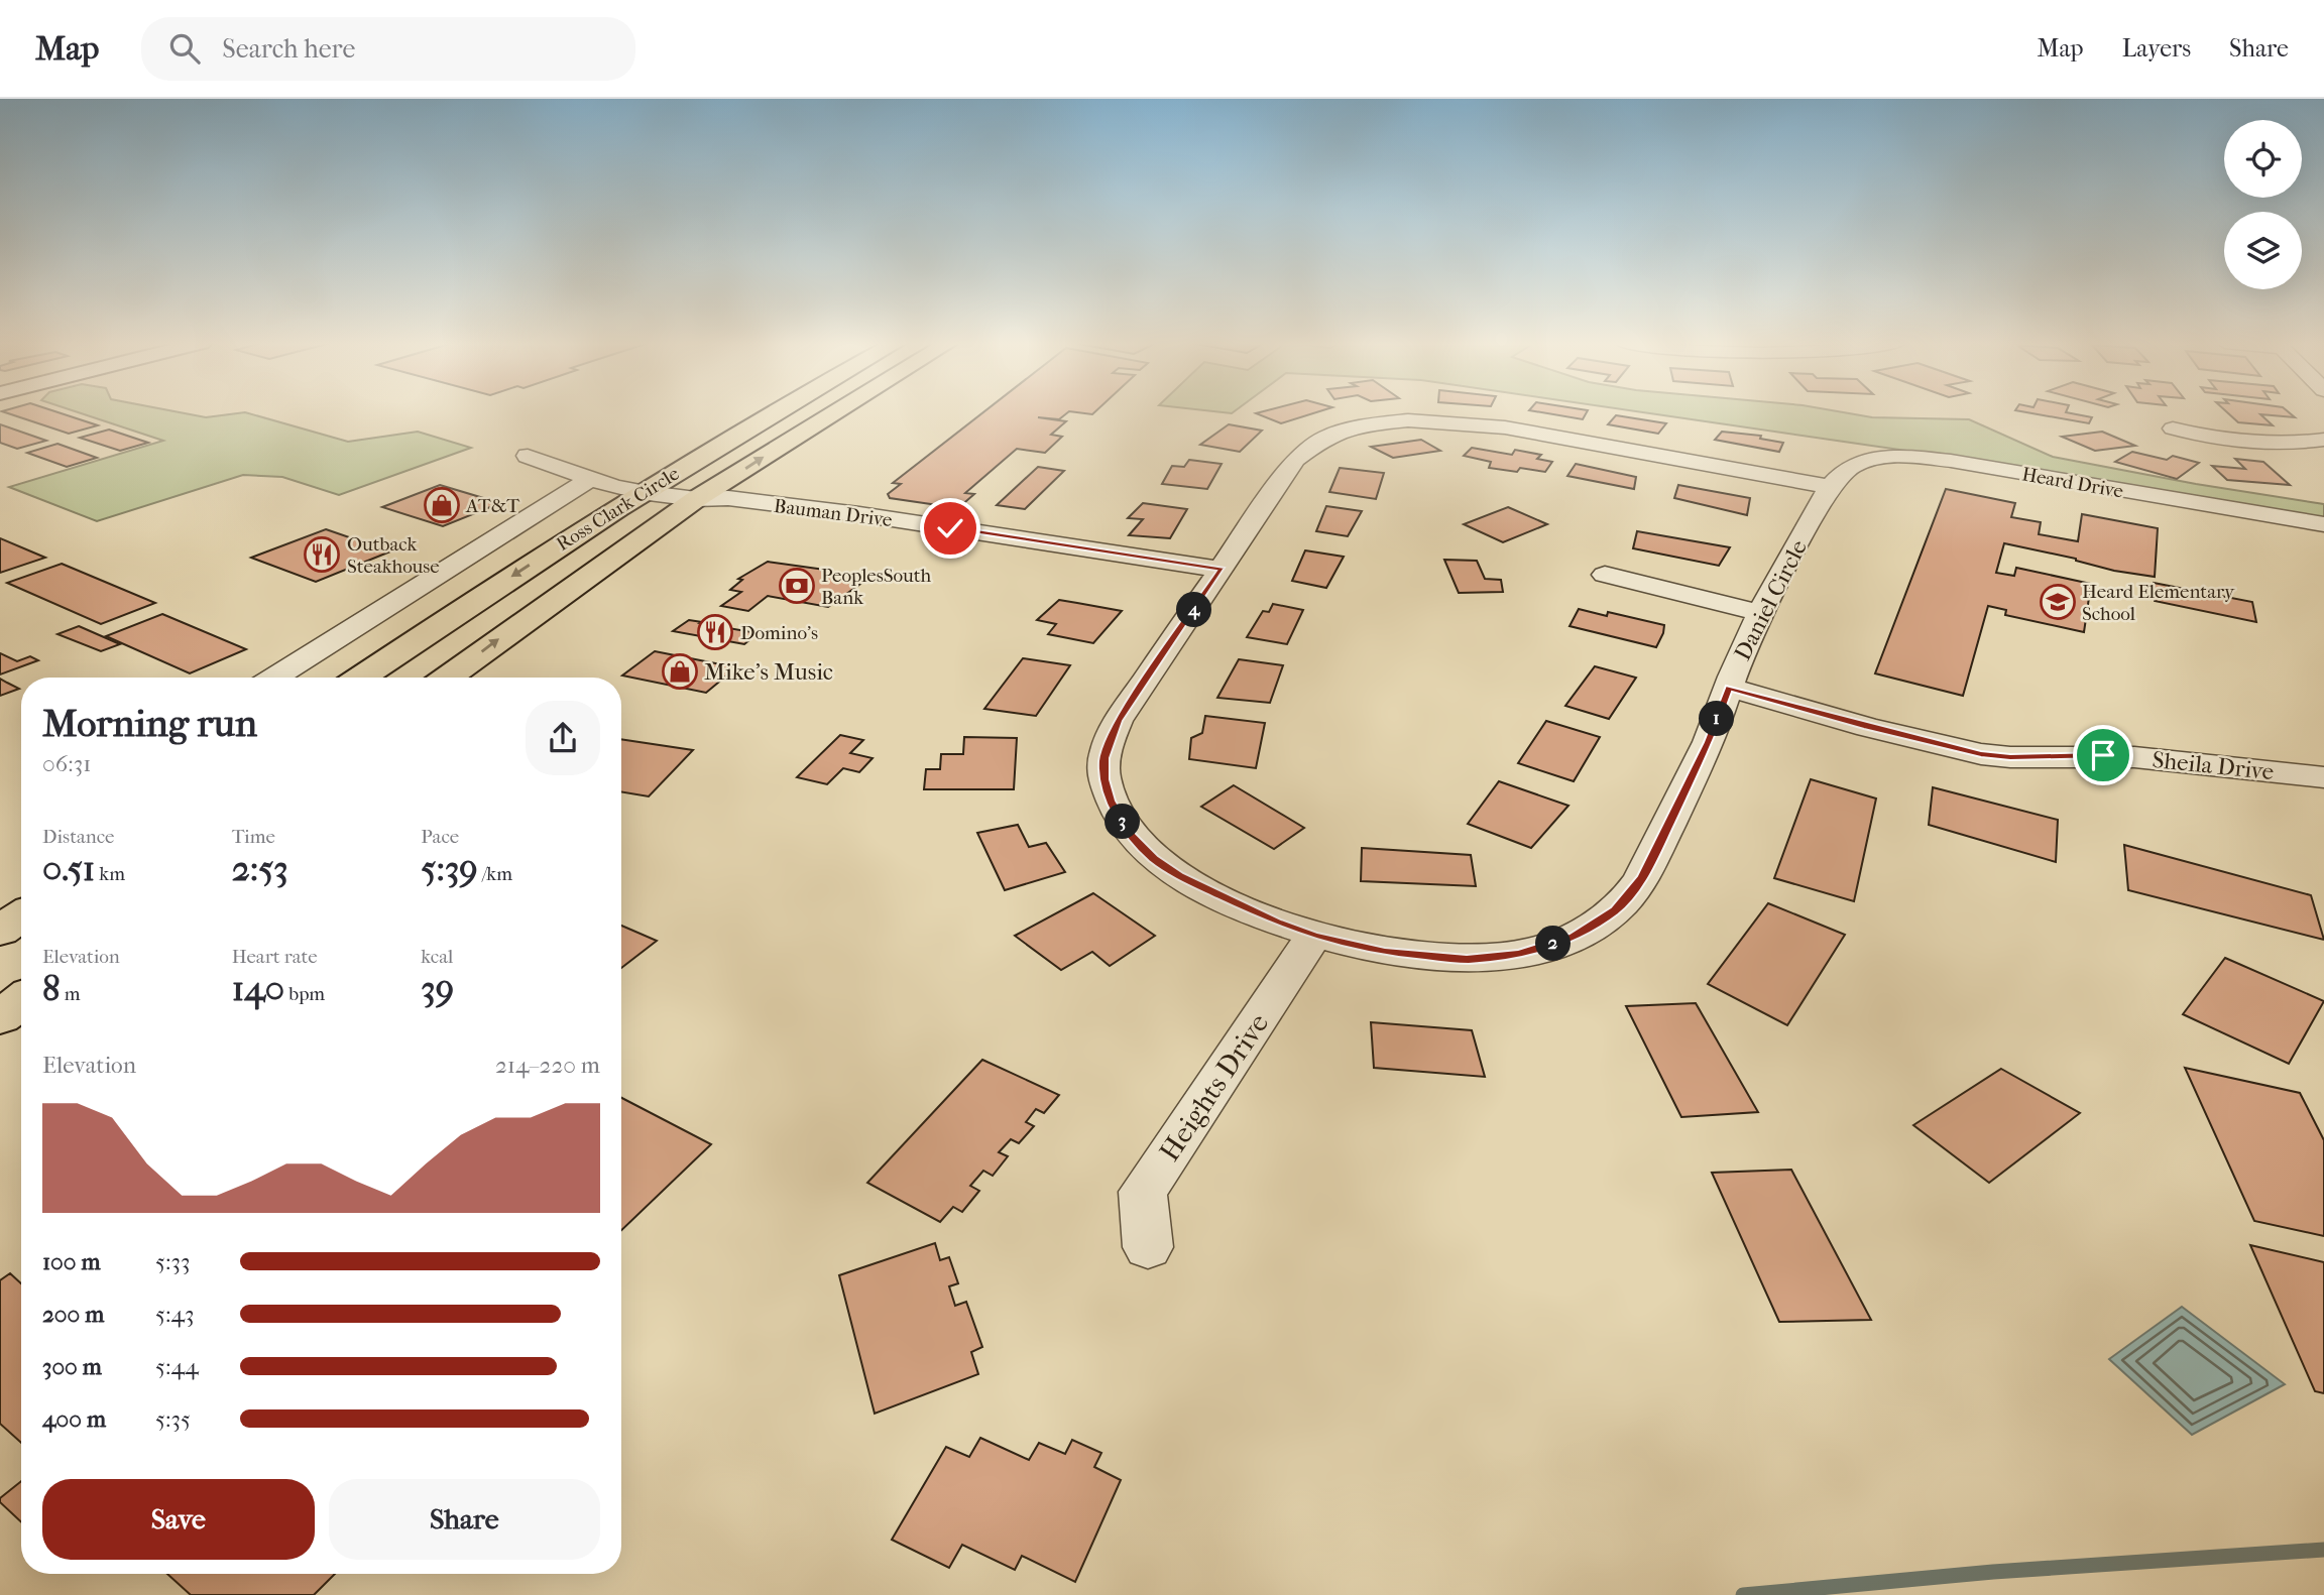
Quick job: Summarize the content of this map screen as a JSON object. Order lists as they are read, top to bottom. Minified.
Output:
{"streets":{"highway":["Ross Clark Circle"],"street":["Heard Drive","Bauman Drive","Daniel Circle","Sheila Drive","Heights Drive"]},"crossings":[["Heard Drive","Daniel Circle"],["Ross Clark Circle","Bauman Drive"],["Bauman Drive","Daniel Circle"],["Daniel Circle","Sheila Drive"],["Daniel Circle","Heights Drive"]],"places":{"shop":["AT&T","Mike's Music"],"restaurant":["Outback Steakhouse","Domino's"],"bank":["PeoplesSouth Bank"],"school or university":["Heard Elementary School"]},"page":{"header":"Map","search":"Search here","nav":["Map","Layers","Share"],"pins":["4","1","3","2"],"heading":["Morning run","06:31"],"stats":[["Distance","0.51 km"],["Time","2:53"],["Pace","5:39 /km"],["Elevation","8 m"],["Heart rate","140 bpm"],["kcal","39"]],"chart":["Elevation","214–220 m"],"list":[{"name":"100 m","note":"5:33"},{"name":"200 m","note":"5:43"},{"name":"300 m","note":"5:44"},{"name":"400 m","note":"5:35"}],"buttons":["Save","Share"]}}
